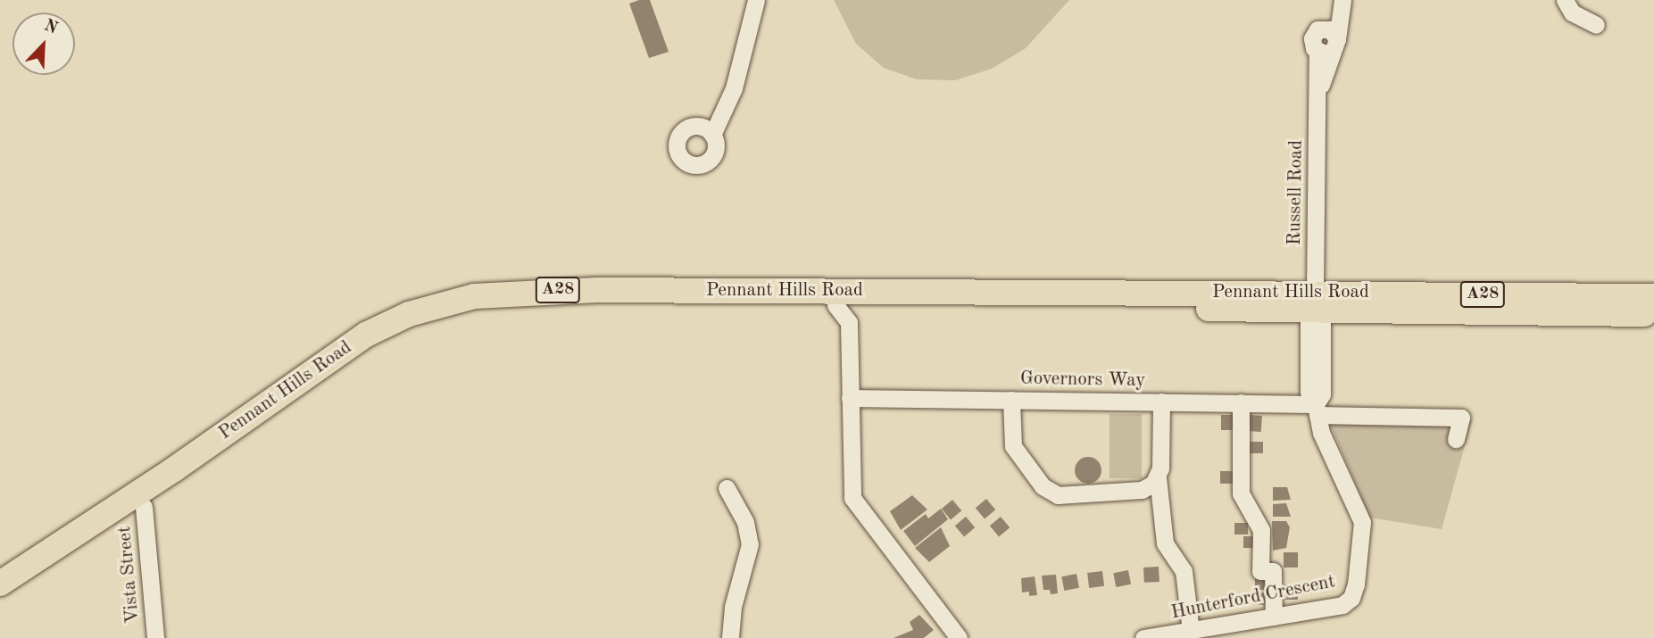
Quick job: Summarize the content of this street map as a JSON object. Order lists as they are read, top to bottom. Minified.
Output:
{"streets":{"highway":["A28","Pennant Hills Road"],"street":["Russell Road","Governors Way","Vista Street","Hunterford Crescent"]},"crossings":[["Russell Road","Pennant Hills Road"],["Russell Road","Hunterford Crescent"],["Pennant Hills Road","Vista Street"],["Pennant Hills Road","Hunterford Crescent"],["Governors Way","Hunterford Crescent"]],"north":"top right"}
